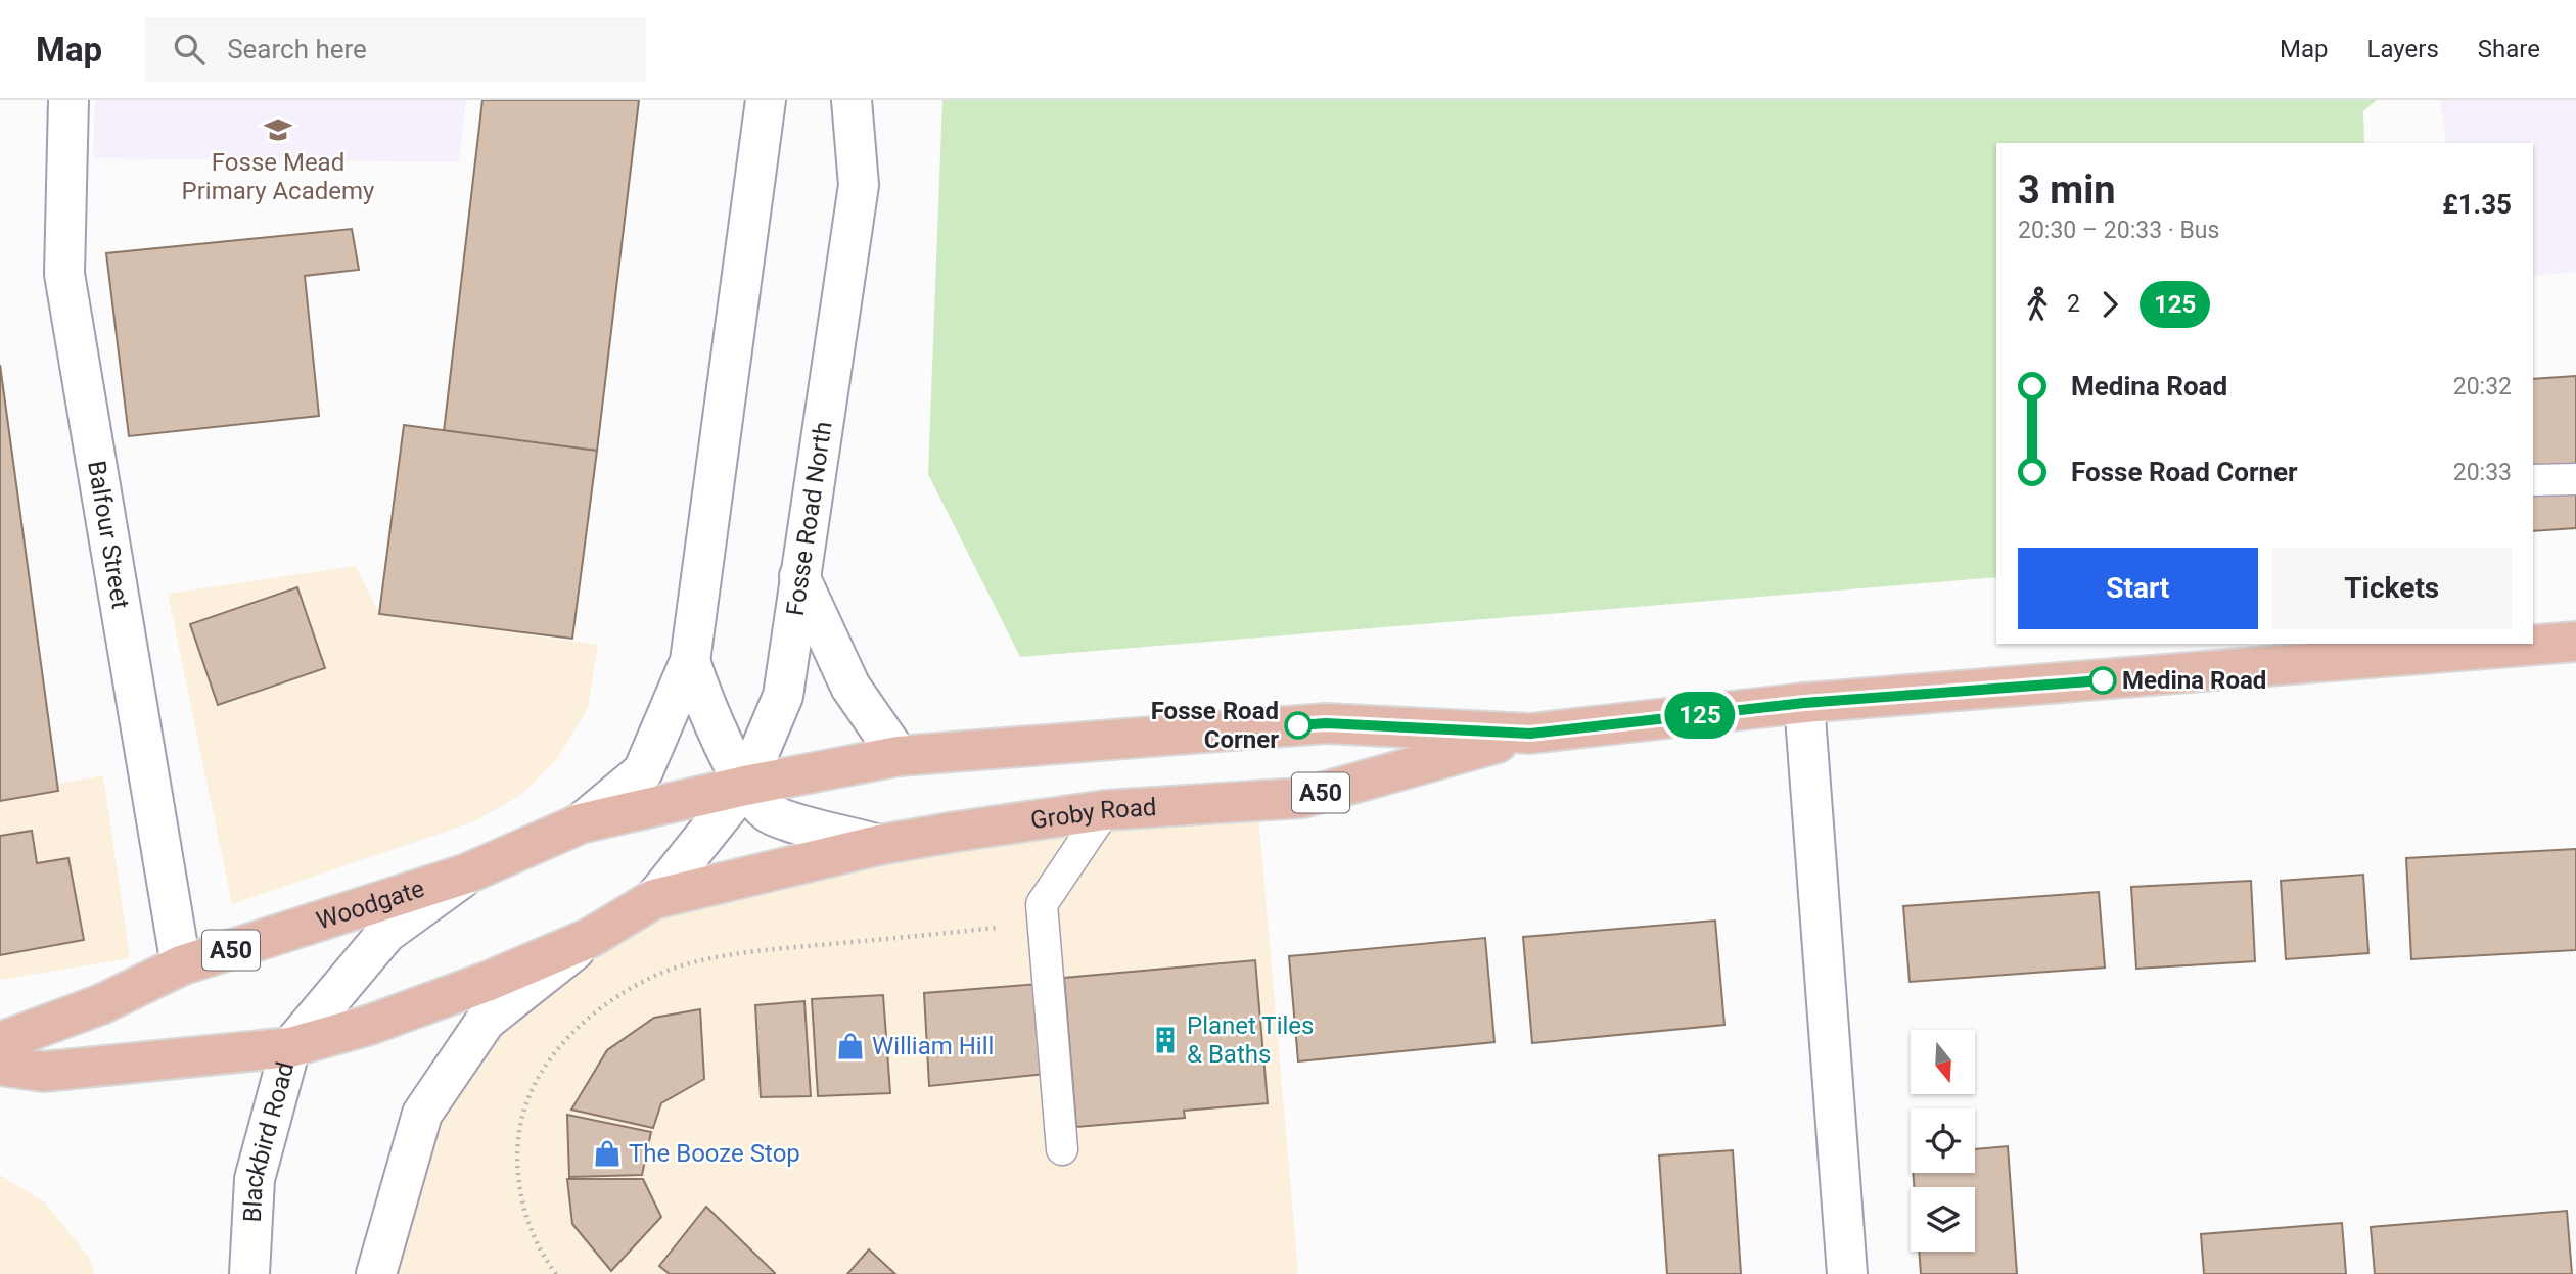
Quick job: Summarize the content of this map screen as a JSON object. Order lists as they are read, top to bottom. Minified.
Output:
{"streets":{"main road":["A50","Groby Road","Woodgate"],"street":["Fosse Road North","Balfour Street","Blackbird Road"]},"crossings":[["Fosse Road North","A50"],["Fosse Road North","Groby Road"],["Fosse Road North","Woodgate"],["Balfour Street","Woodgate"],["A50","Groby Road"],["A50","Blackbird Road"],["Groby Road","Woodgate"],["Woodgate","Blackbird Road"]],"places":{"school or university":["Fosse Mead Primary Academy"],"other":["Medina Road","Fosse Road Corner"],"building":["Planet Tiles & Baths"],"shop":["William Hill","The Booze Stop"]},"lines":["bus line 125"],"north":"bottom","page":{"header":"Map","search":"Search here","nav":["Map","Layers","Share"],"on_map":"125","heading":["3 min","20:30 – 20:33 · Bus","£1.35"],"legs":["2","125"],"list":[{"name":"Medina Road","value":"20:32"},{"name":"Fosse Road Corner","value":"20:33"}],"buttons":["Start","Tickets"]}}
